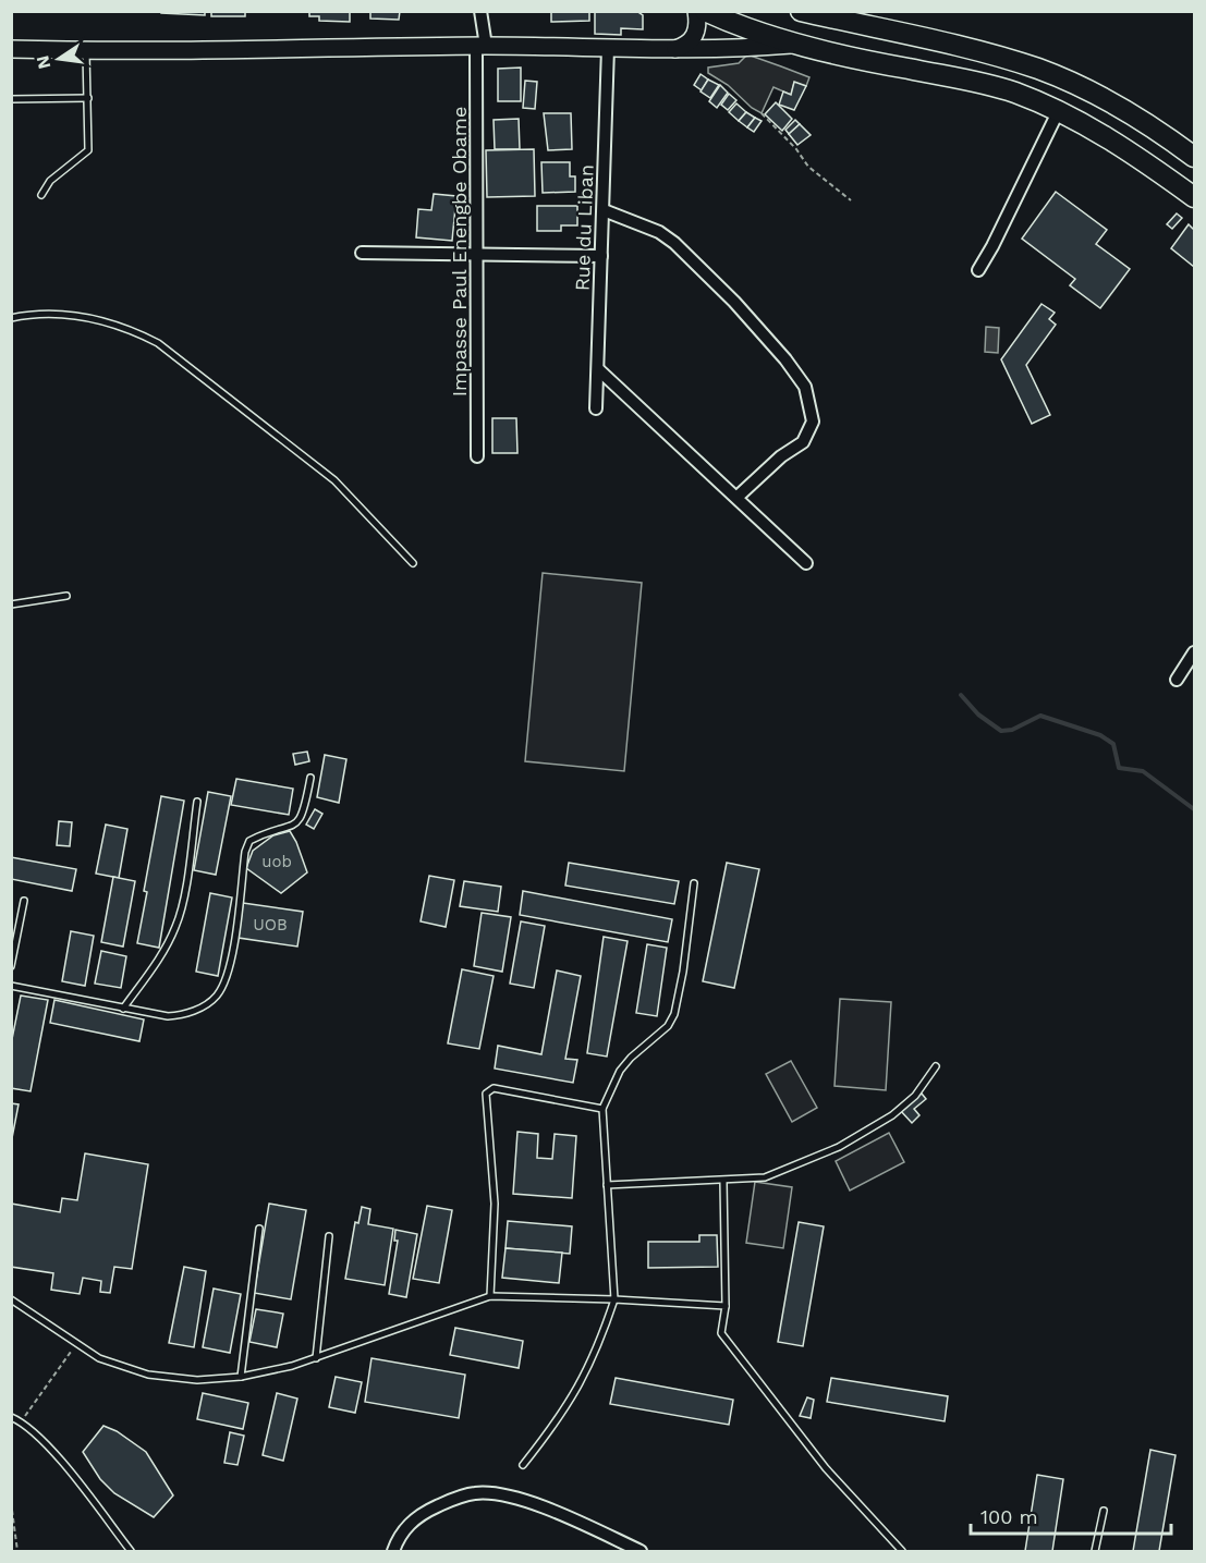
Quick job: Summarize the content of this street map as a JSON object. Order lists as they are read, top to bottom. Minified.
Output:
{"streets":{"street":["Rue du Liban","Impasse Paul Enengbe Obame"]},"house_numbers":["uob","UOB"],"scale_bar":"100 m","north":"left"}
